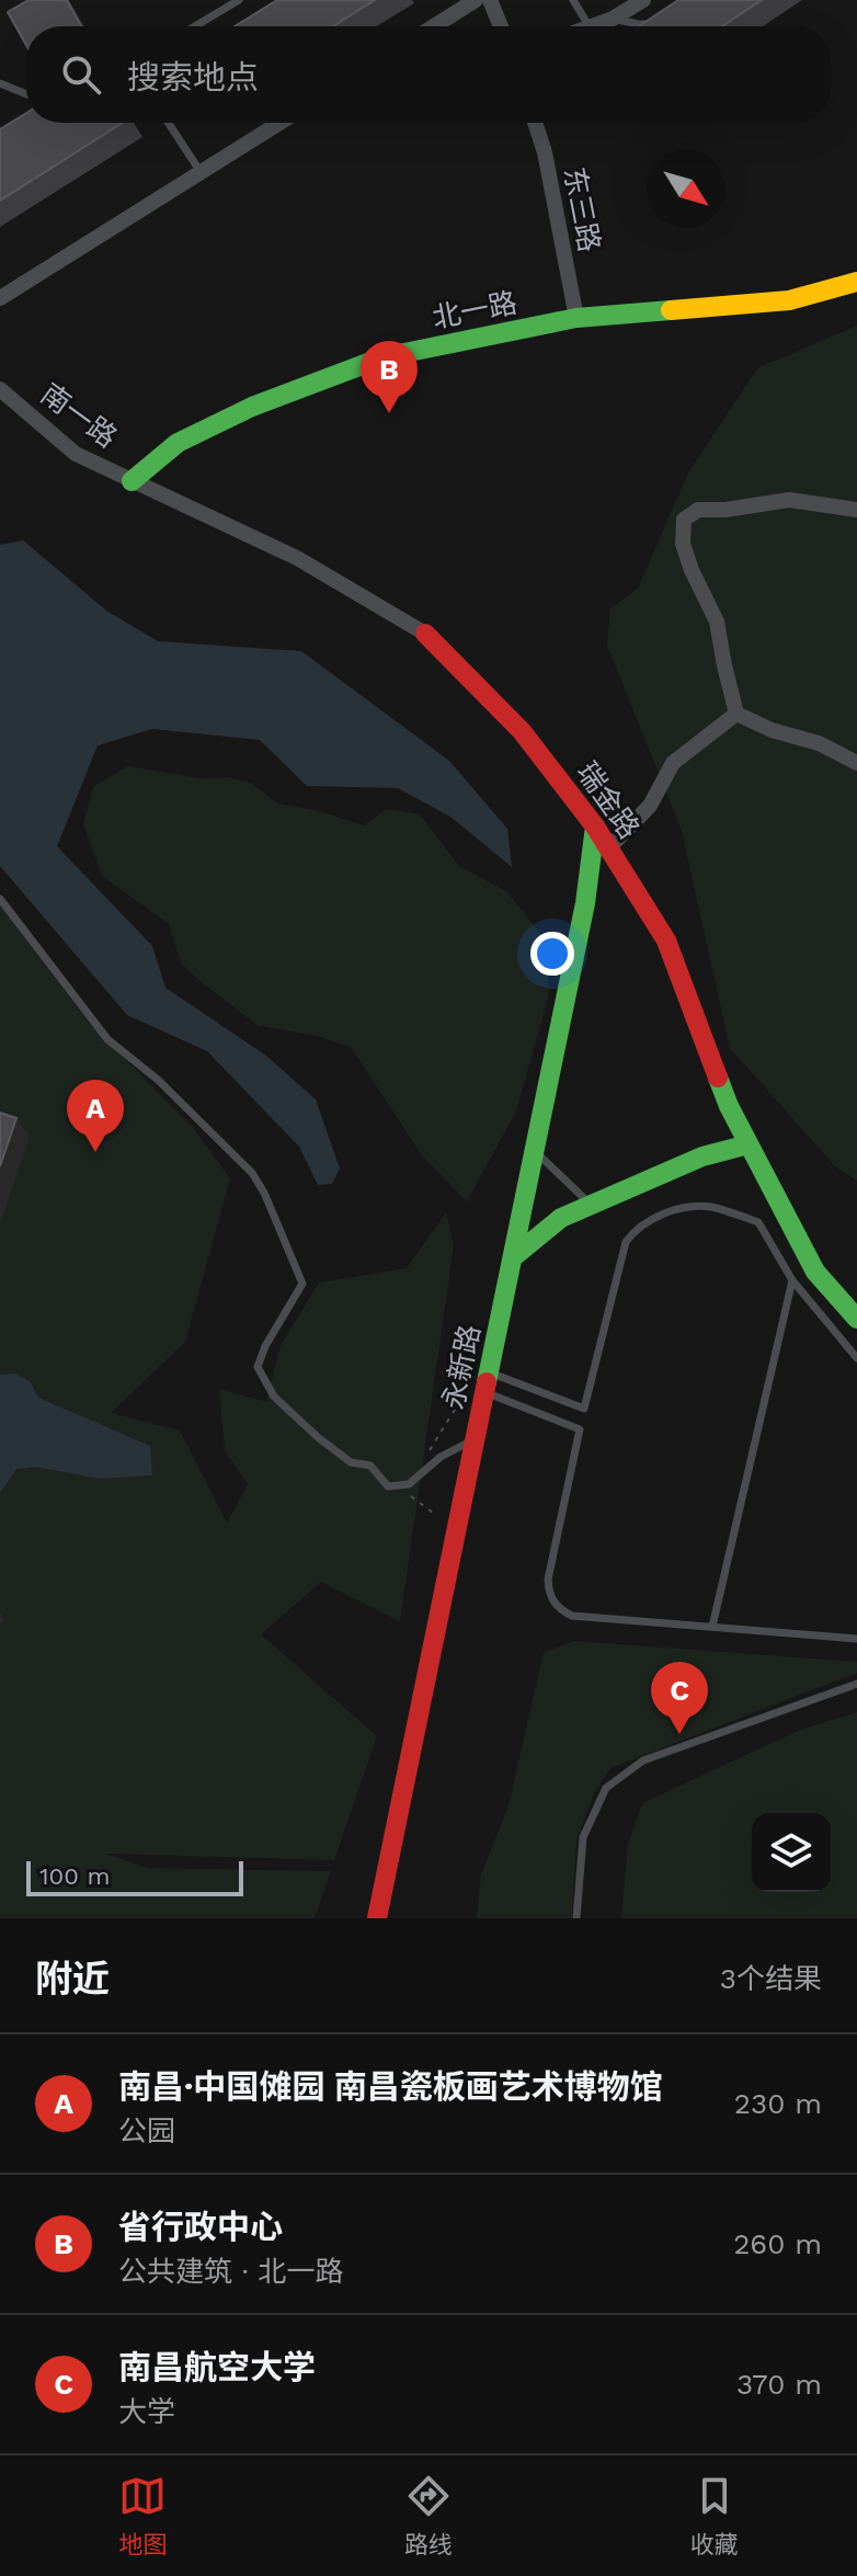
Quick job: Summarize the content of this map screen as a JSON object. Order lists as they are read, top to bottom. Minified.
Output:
{"streets":{"street":["东三路","北一路","南一路","瑞金路","永新路"]},"crossings":[["东三路","北一路"],["北一路","南一路"],["北一路","瑞金路"],["南一路","瑞金路"],["瑞金路","永新路"]],"scale_bar":"100 m","north":"bottom right","page":{"search":"搜索地点","pins":["B","A","C"],"scale":"100 m","heading":["附近","3个结果"],"list":[{"mark":"A","name":"南昌·中国傩园 南昌瓷板画艺术博物馆","note":"公园","value":"230 m"},{"mark":"B","name":"省行政中心","note":"公共建筑 · 北一路","value":"260 m"},{"mark":"C","name":"南昌航空大学","note":"大学","value":"370 m"}],"nav":["地图","路线","收藏"]}}
